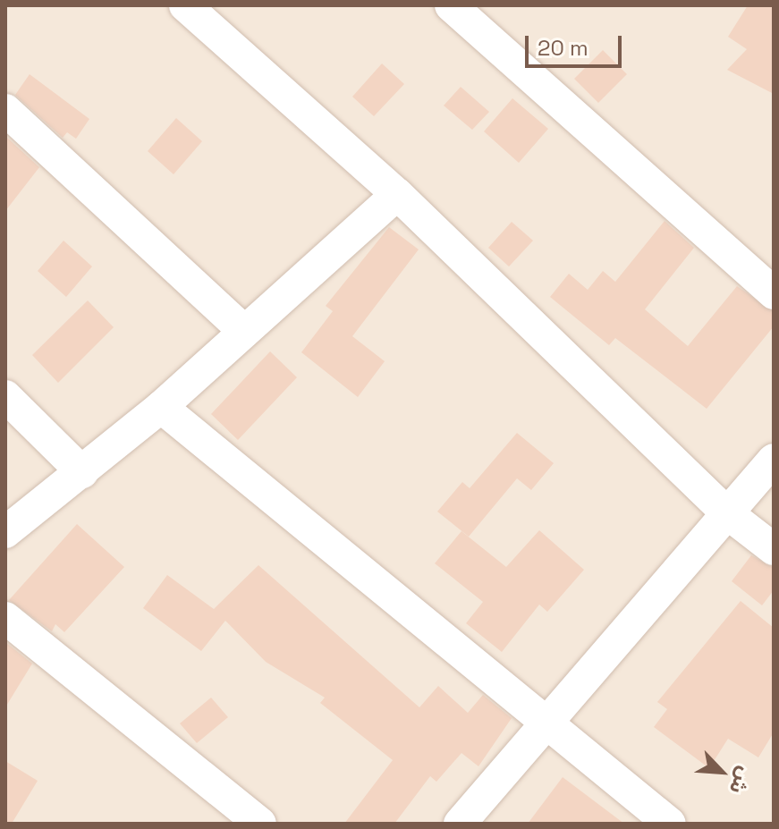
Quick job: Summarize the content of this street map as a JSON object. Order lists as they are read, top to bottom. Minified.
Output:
{"scale_bar":"20 m","north":"bottom right"}
